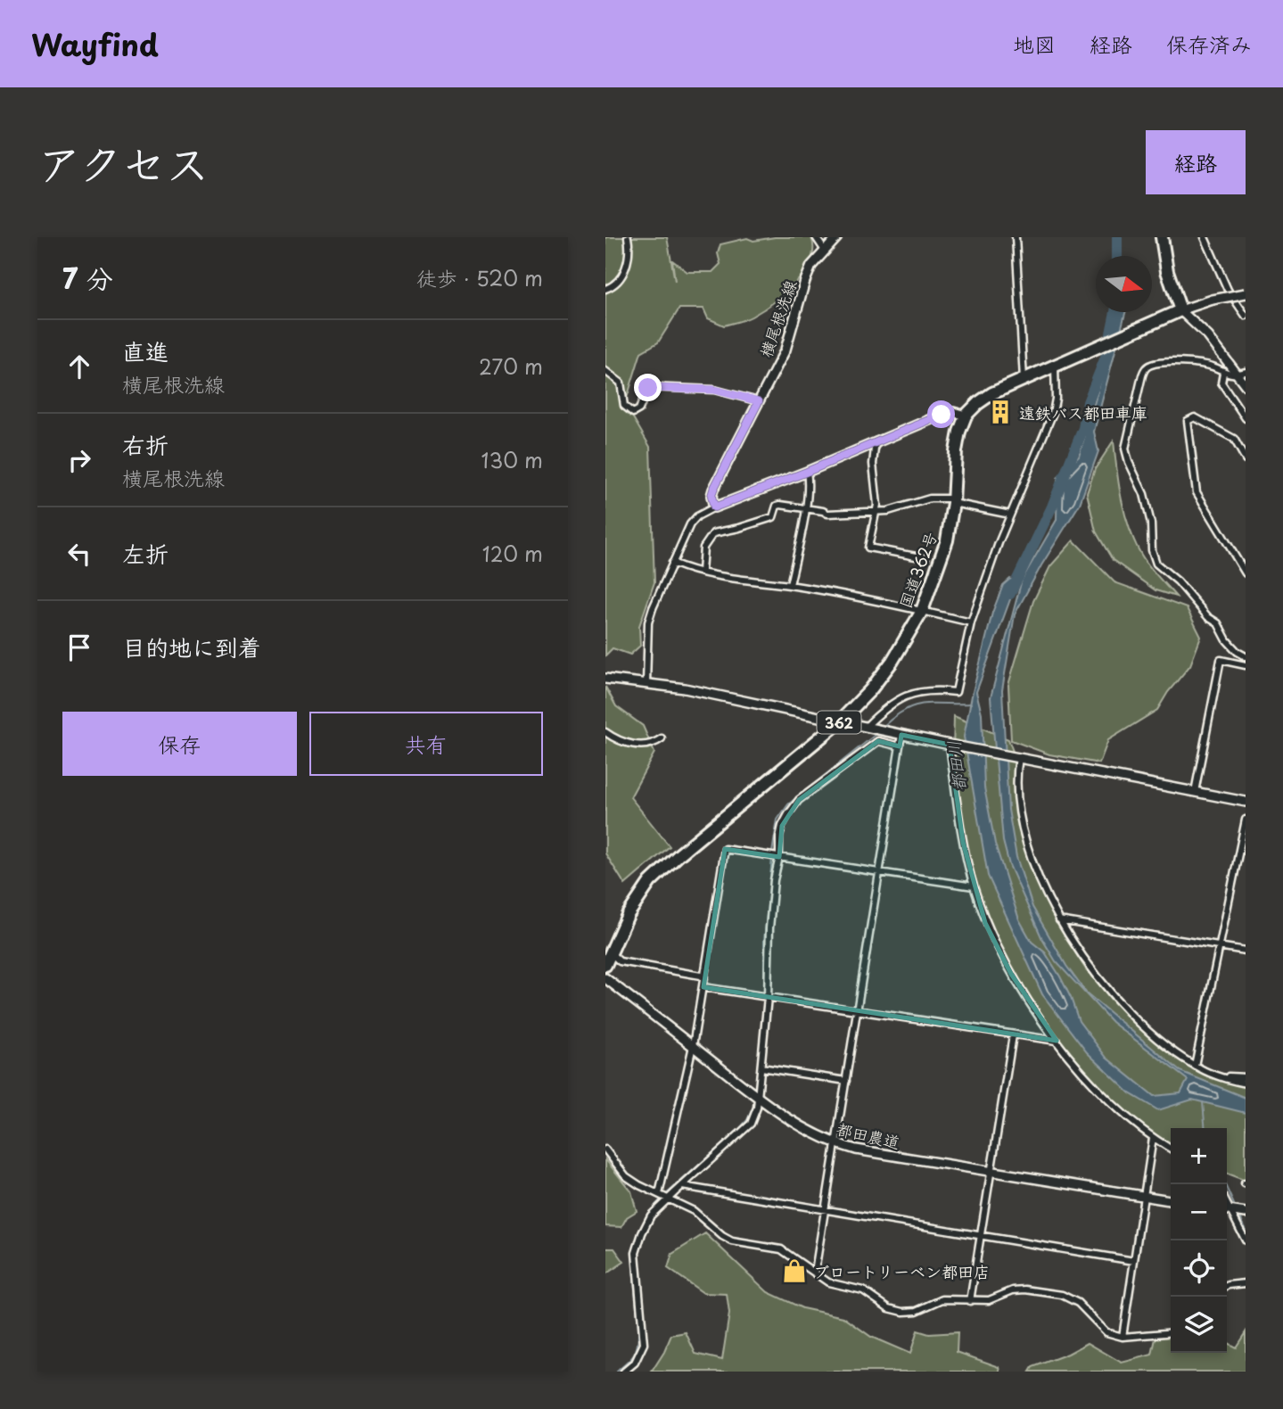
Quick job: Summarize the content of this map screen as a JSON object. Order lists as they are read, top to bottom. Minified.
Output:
{"streets":{"highway":["国道362号","362"],"street":["横尾根洗線","都田農道"]},"water":["都田川"],"places":{"building":["遠鉄バス都田車庫"],"shop":["ブロートリーベン都田店"]},"north":"right","page":{"header":"Wayfind","nav":["地図","経路","保存済み"],"title":"アクセス","buttons":["経路",["保存","共有"]],"heading":["7 分","徒歩 · 520 m"],"list":[["直進","横尾根洗線","270 m"],["右折","横尾根洗線","130 m"],["左折","120 m"],"目的地に到着"],"map_buttons":["+","−"]}}
